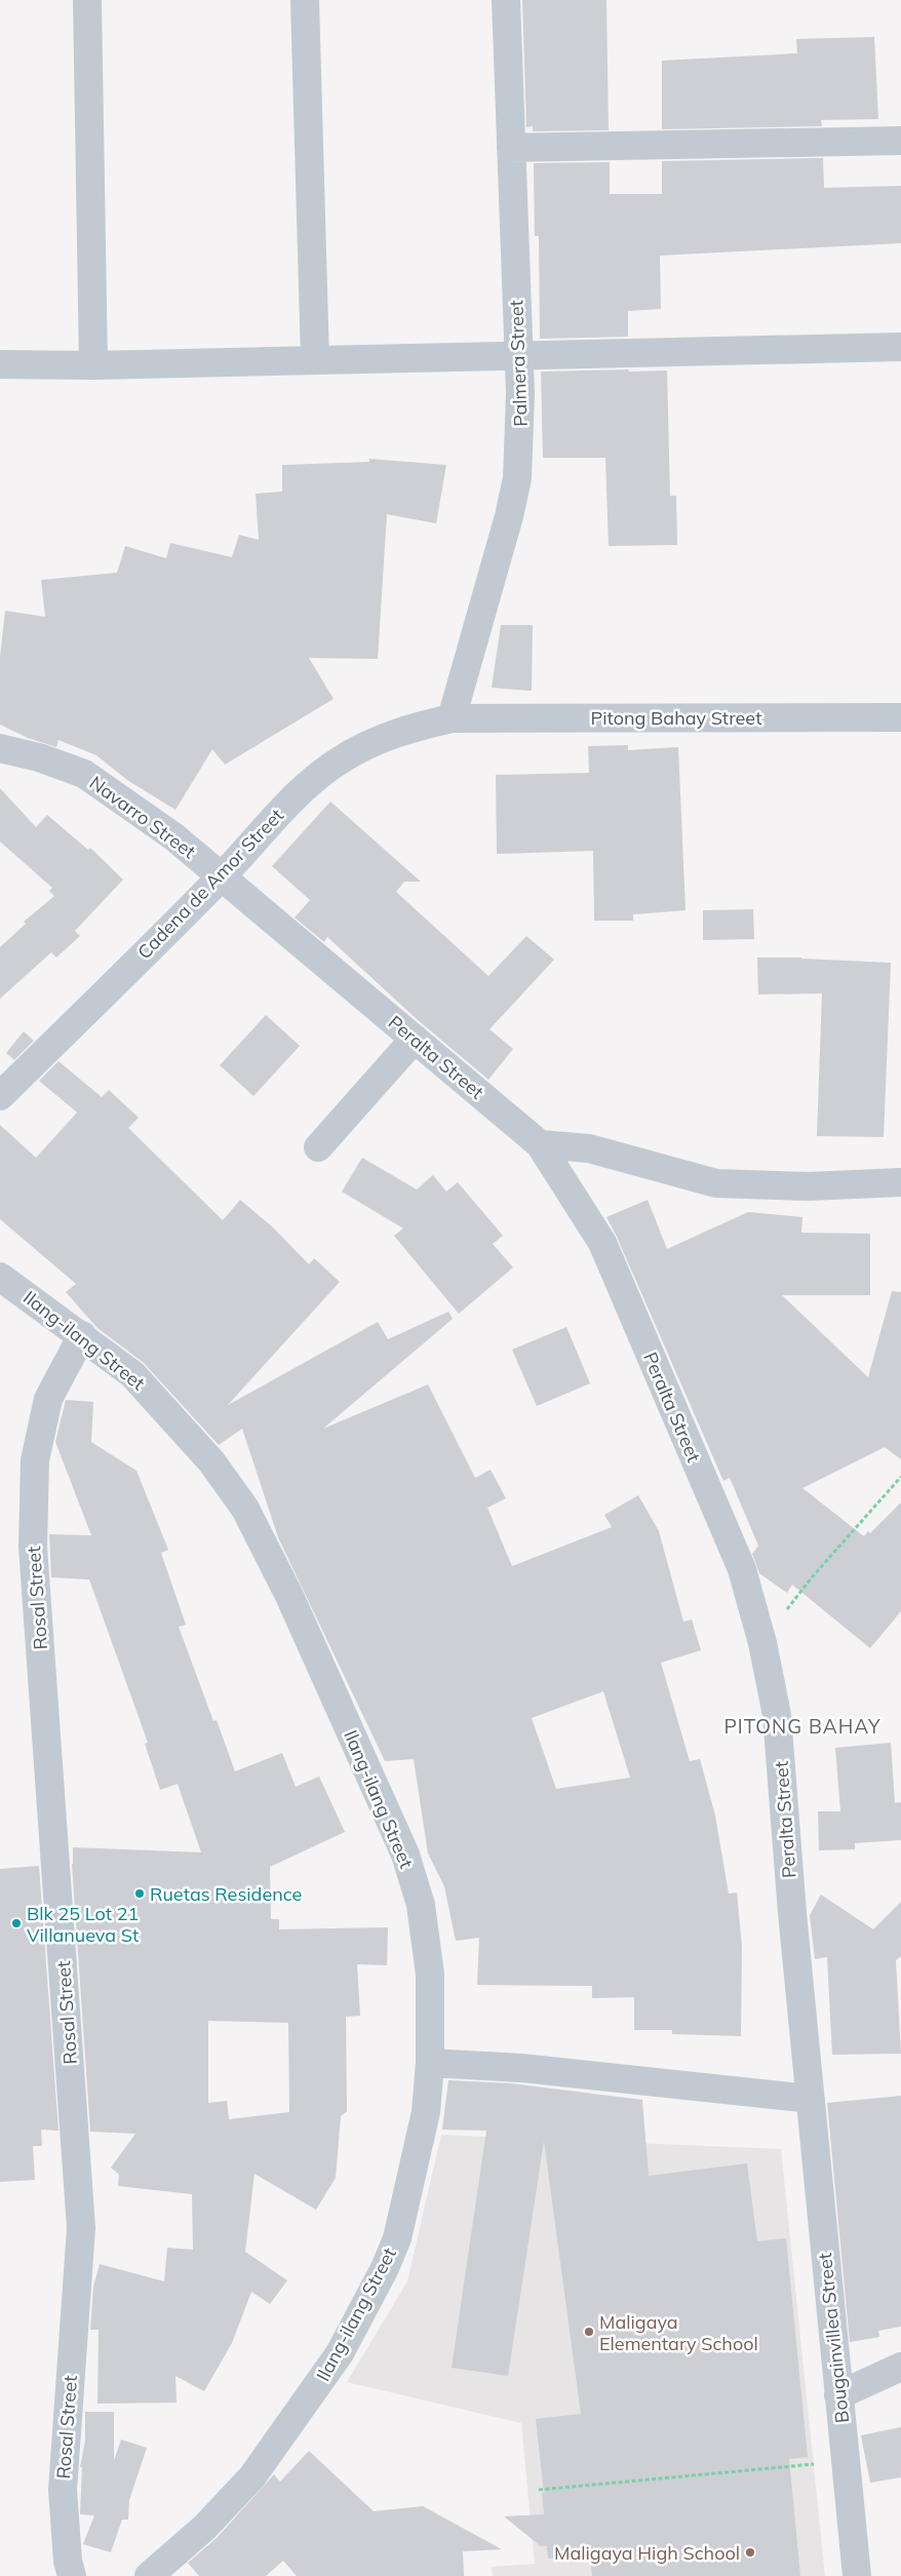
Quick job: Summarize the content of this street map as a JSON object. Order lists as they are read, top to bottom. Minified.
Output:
{"streets":{"street":["Palmera Street","Pitong Bahay Street","Navarro Street","Cadena de Amor Street","Peralta Street","Ilang-ilang Street","Rosal Street","Bougainvillea Street"]},"crossings":[["Palmera Street","Pitong Bahay Street"],["Palmera Street","Cadena de Amor Street"],["Pitong Bahay Street","Cadena de Amor Street"],["Navarro Street","Cadena de Amor Street"],["Navarro Street","Peralta Street"],["Cadena de Amor Street","Peralta Street"],["Peralta Street","Bougainvillea Street"],["Ilang-ilang Street","Rosal Street"]],"districts":["PITONG BAHAY"],"places":["Ruetas Residence","Blk 25 Lot 21 Villanueva St","Maligaya Elementary School","Maligaya High School"]}
